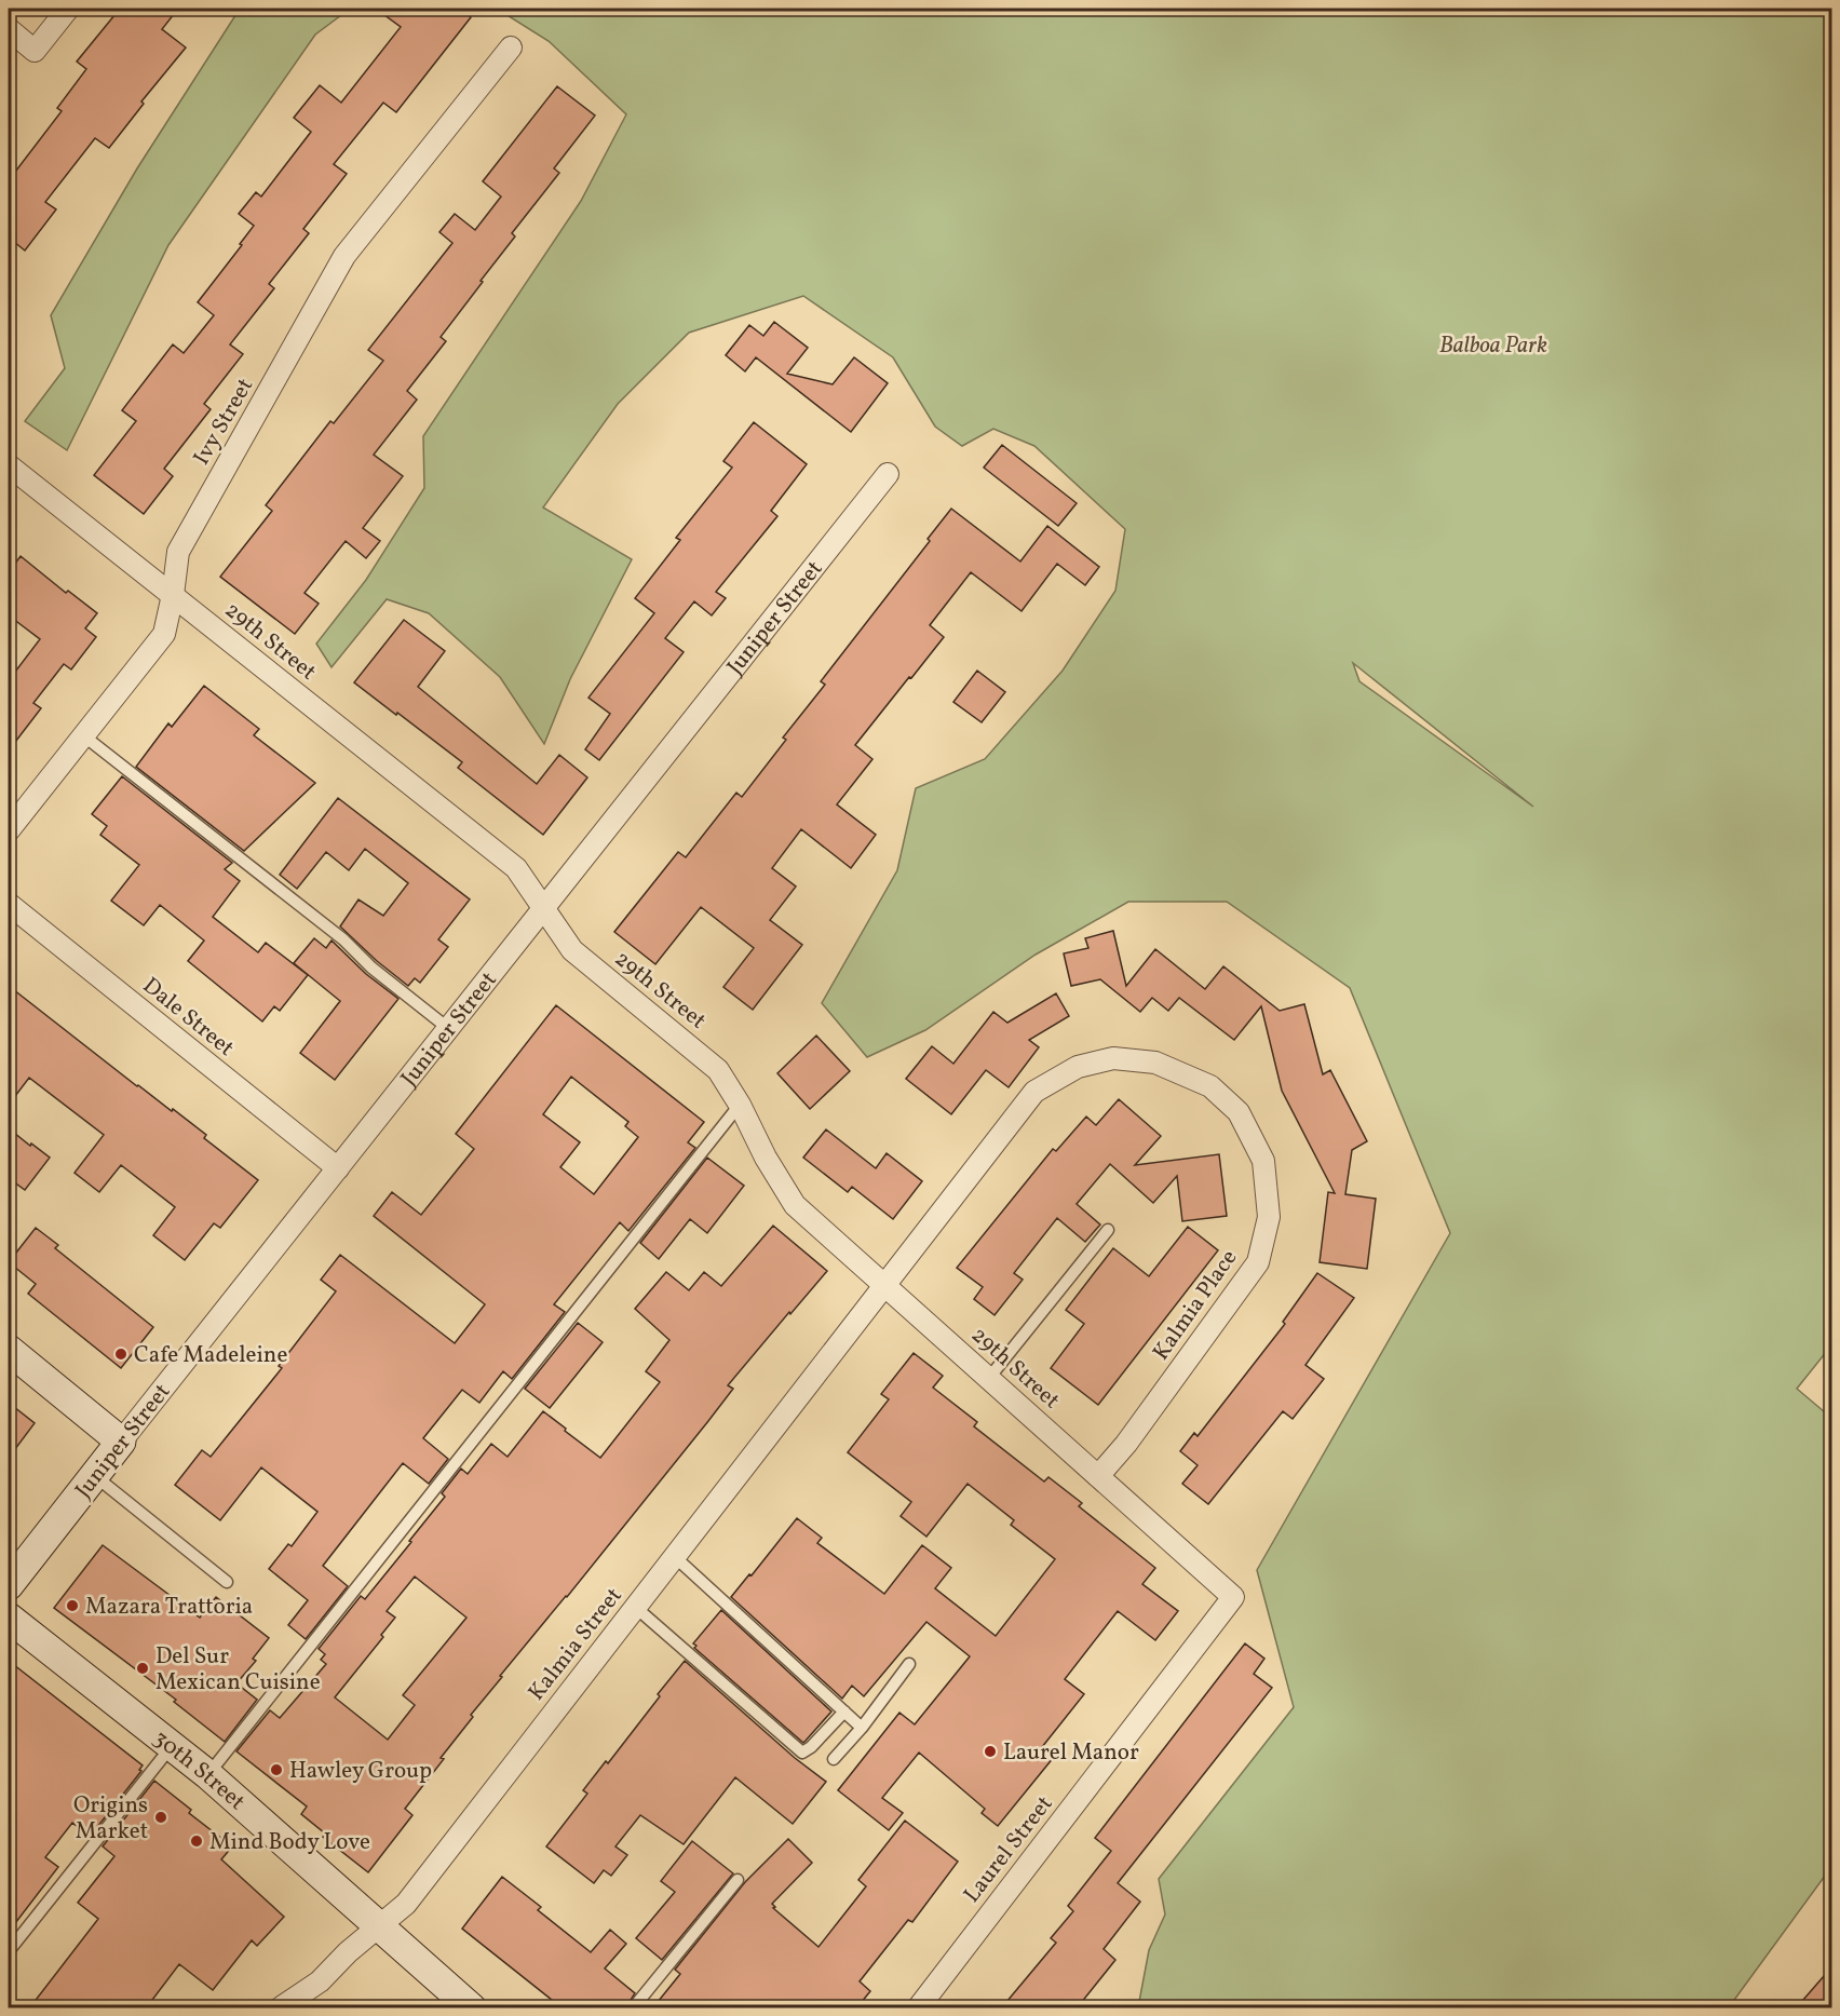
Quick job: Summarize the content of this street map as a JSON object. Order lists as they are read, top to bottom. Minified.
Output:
{"streets":{"main road":["Juniper Street","30th Street"],"street":["Ivy Street","29th Street","Dale Street","Kalmia Place","Kalmia Street","Laurel Street"]},"crossings":[["Ivy Street","29th Street"],["Juniper Street","29th Street"],["Juniper Street","Dale Street"],["29th Street","Kalmia Place"],["29th Street","Kalmia Street"],["29th Street","Laurel Street"],["Kalmia Place","Kalmia Street"],["Kalmia Street","30th Street"]],"parks":["Balboa Park"],"places":["Cafe Madeleine","Mazara Trattoria","Del Sur Mexican Cuisine","Laurel Manor","Hawley Group","Origins Market","Mind Body Love"]}
